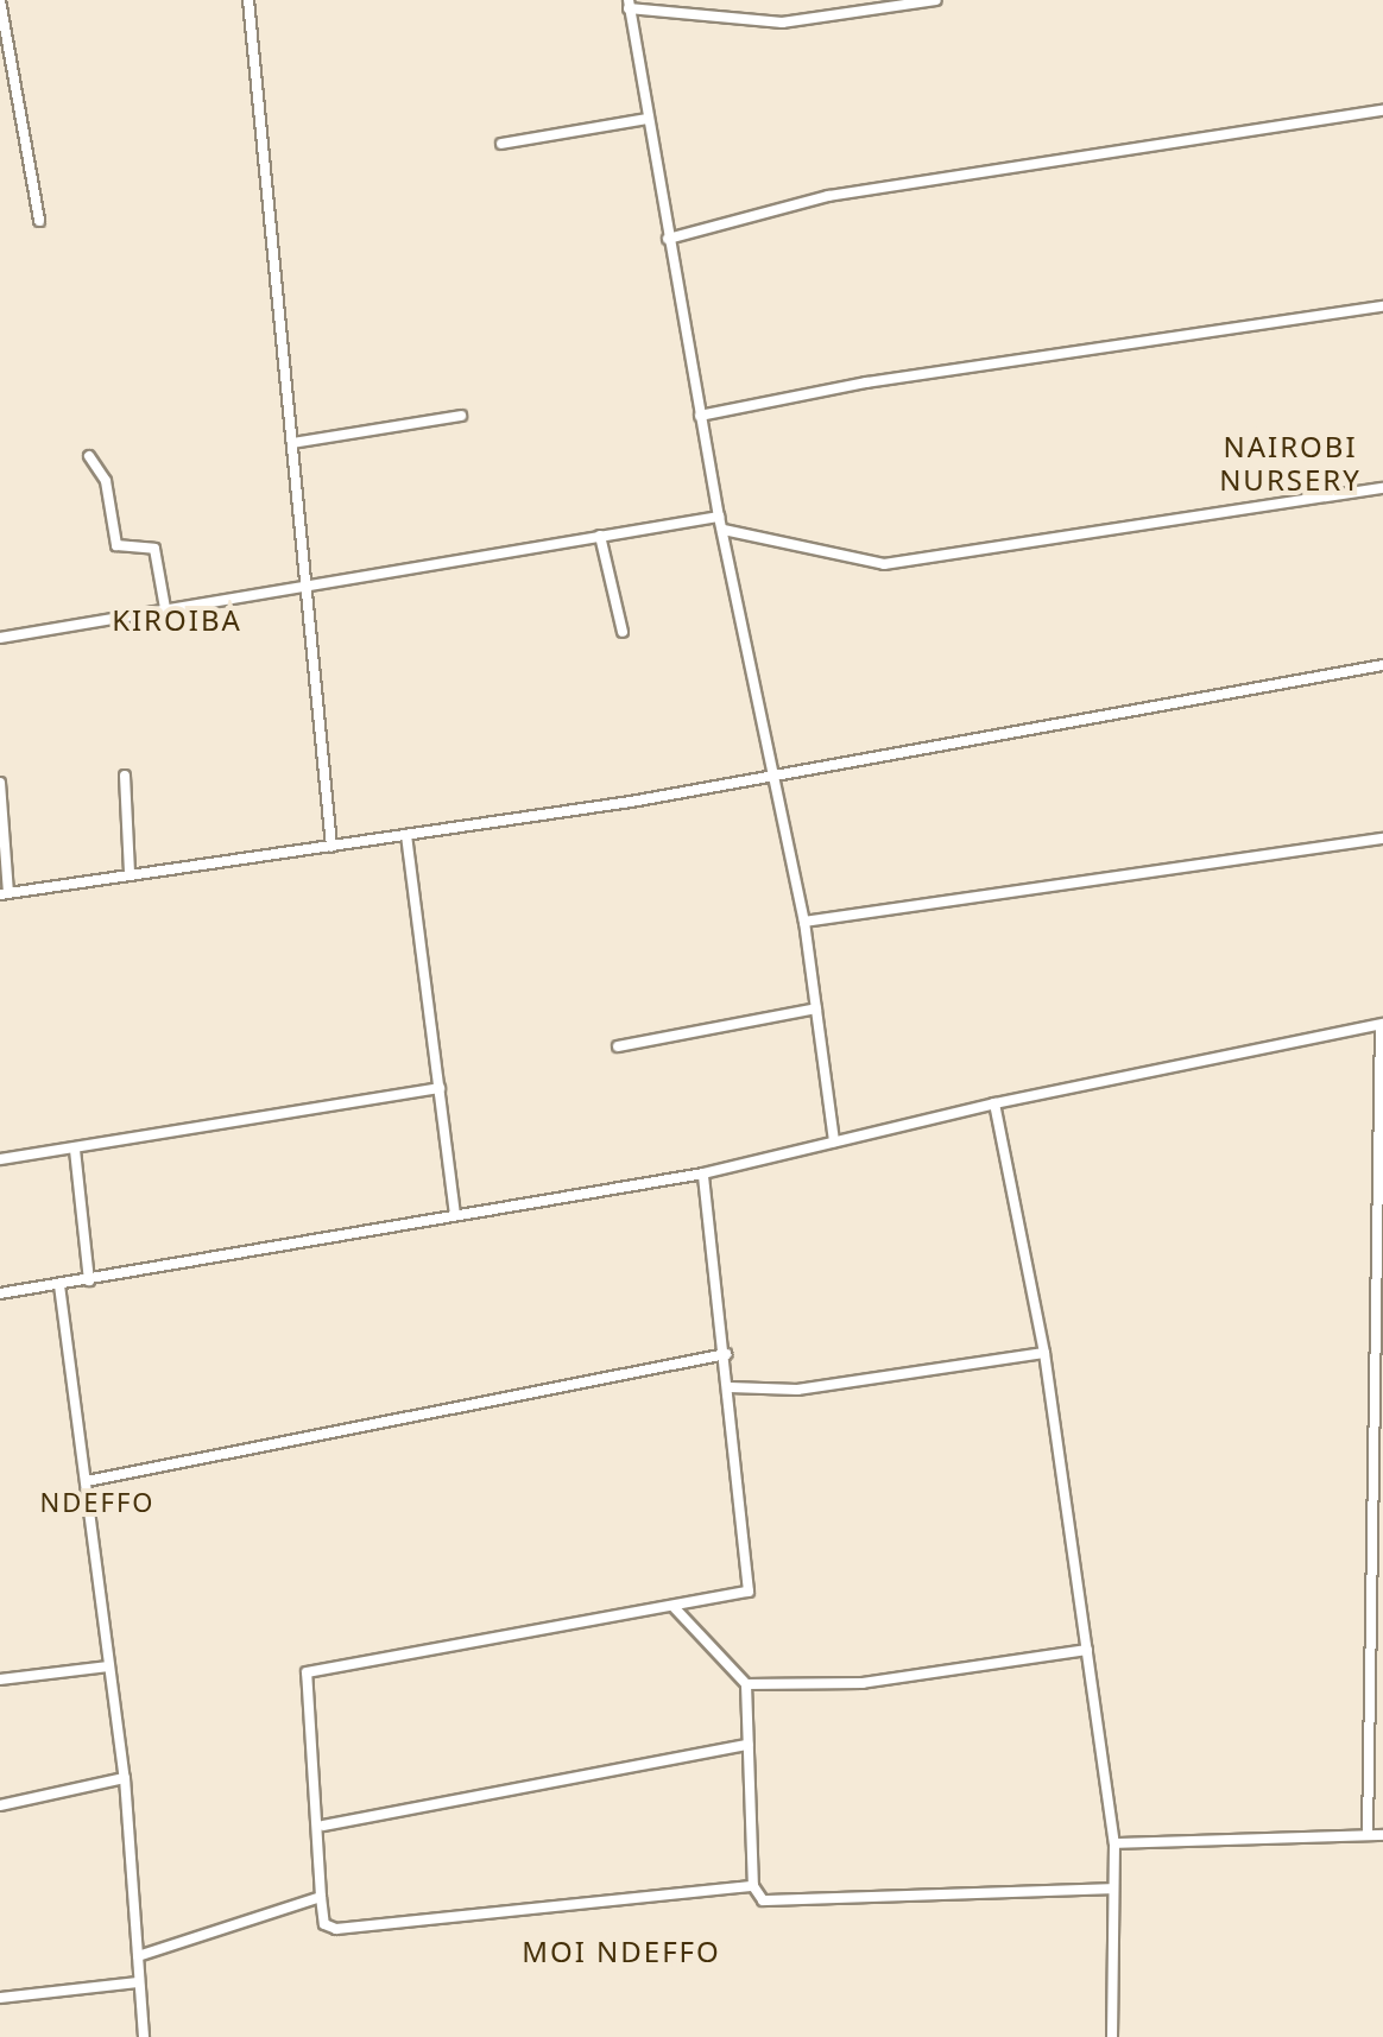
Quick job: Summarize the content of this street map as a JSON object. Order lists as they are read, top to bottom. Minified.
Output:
{"districts":["NAIROBI NURSERY","KIROIBA","NDEFFO","MOI NDEFFO"]}
